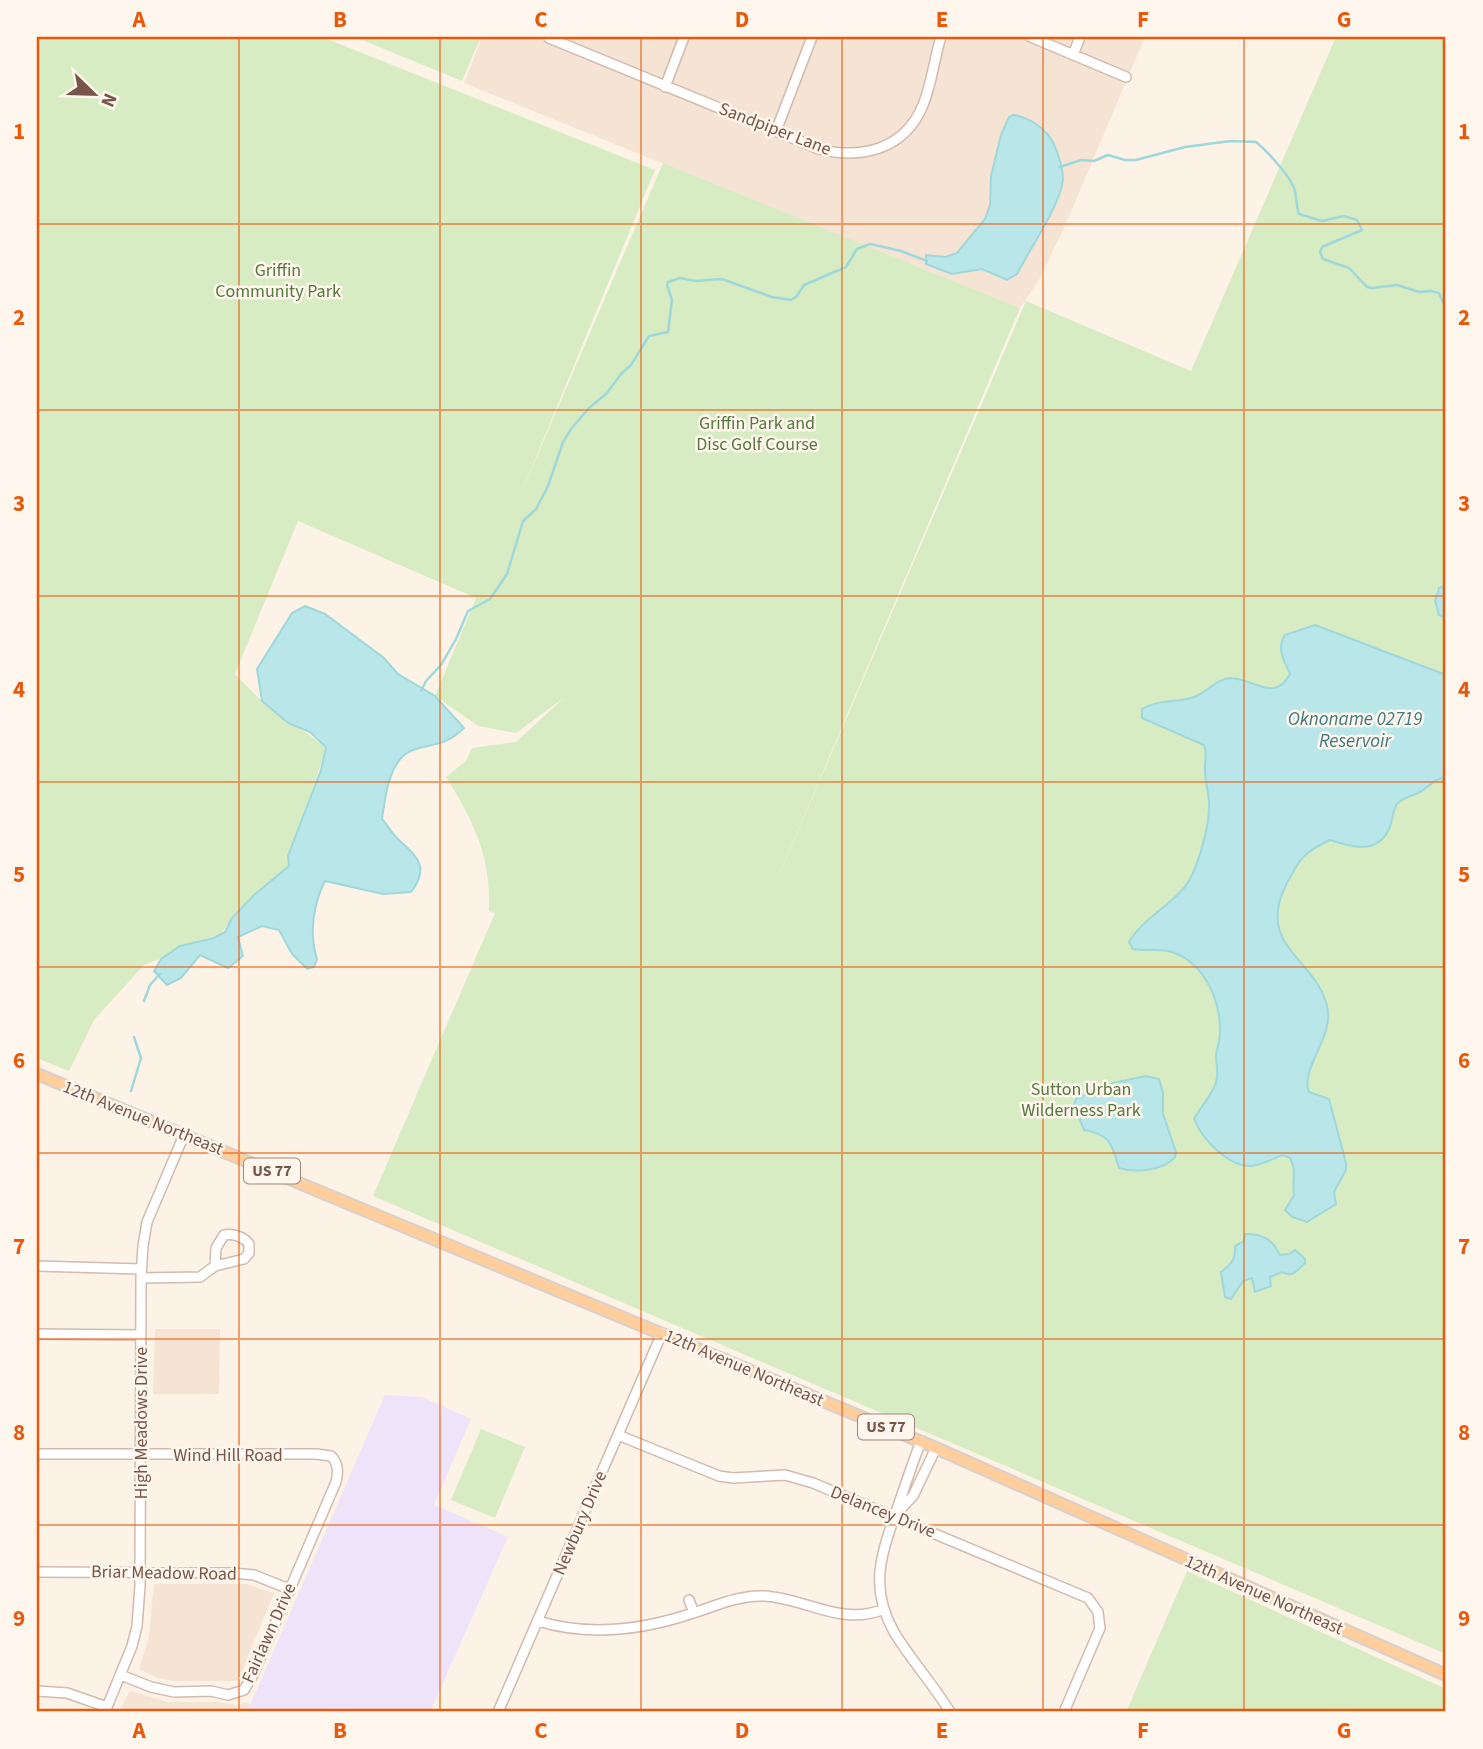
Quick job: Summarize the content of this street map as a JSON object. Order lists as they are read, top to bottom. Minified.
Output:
{"streets":{"main road":["12th Avenue Northeast","US 77"],"street":["Sandpiper Lane","High Meadows Drive","Wind Hill Road","Delancey Drive","Newbury Drive","Briar Meadow Road","Fairlawn Drive"]},"crossings":[["12th Avenue Northeast","High Meadows Drive"],["12th Avenue Northeast","Newbury Drive"],["High Meadows Drive","Wind Hill Road"],["High Meadows Drive","Briar Meadow Road"],["High Meadows Drive","Fairlawn Drive"],["Wind Hill Road","Fairlawn Drive"],["Delancey Drive","Newbury Drive"],["Briar Meadow Road","Fairlawn Drive"]],"water":["Oknoname 02719 Reservoir"],"parks":["Griffin Community Park","Griffin Park and Disc Golf Course","Sutton Urban Wilderness Park"],"north":"bottom right","grid":{"columns":["A","B","C","D","E","F","G"],"rows":["1","2","3","4","5","6","7","8","9"]}}
